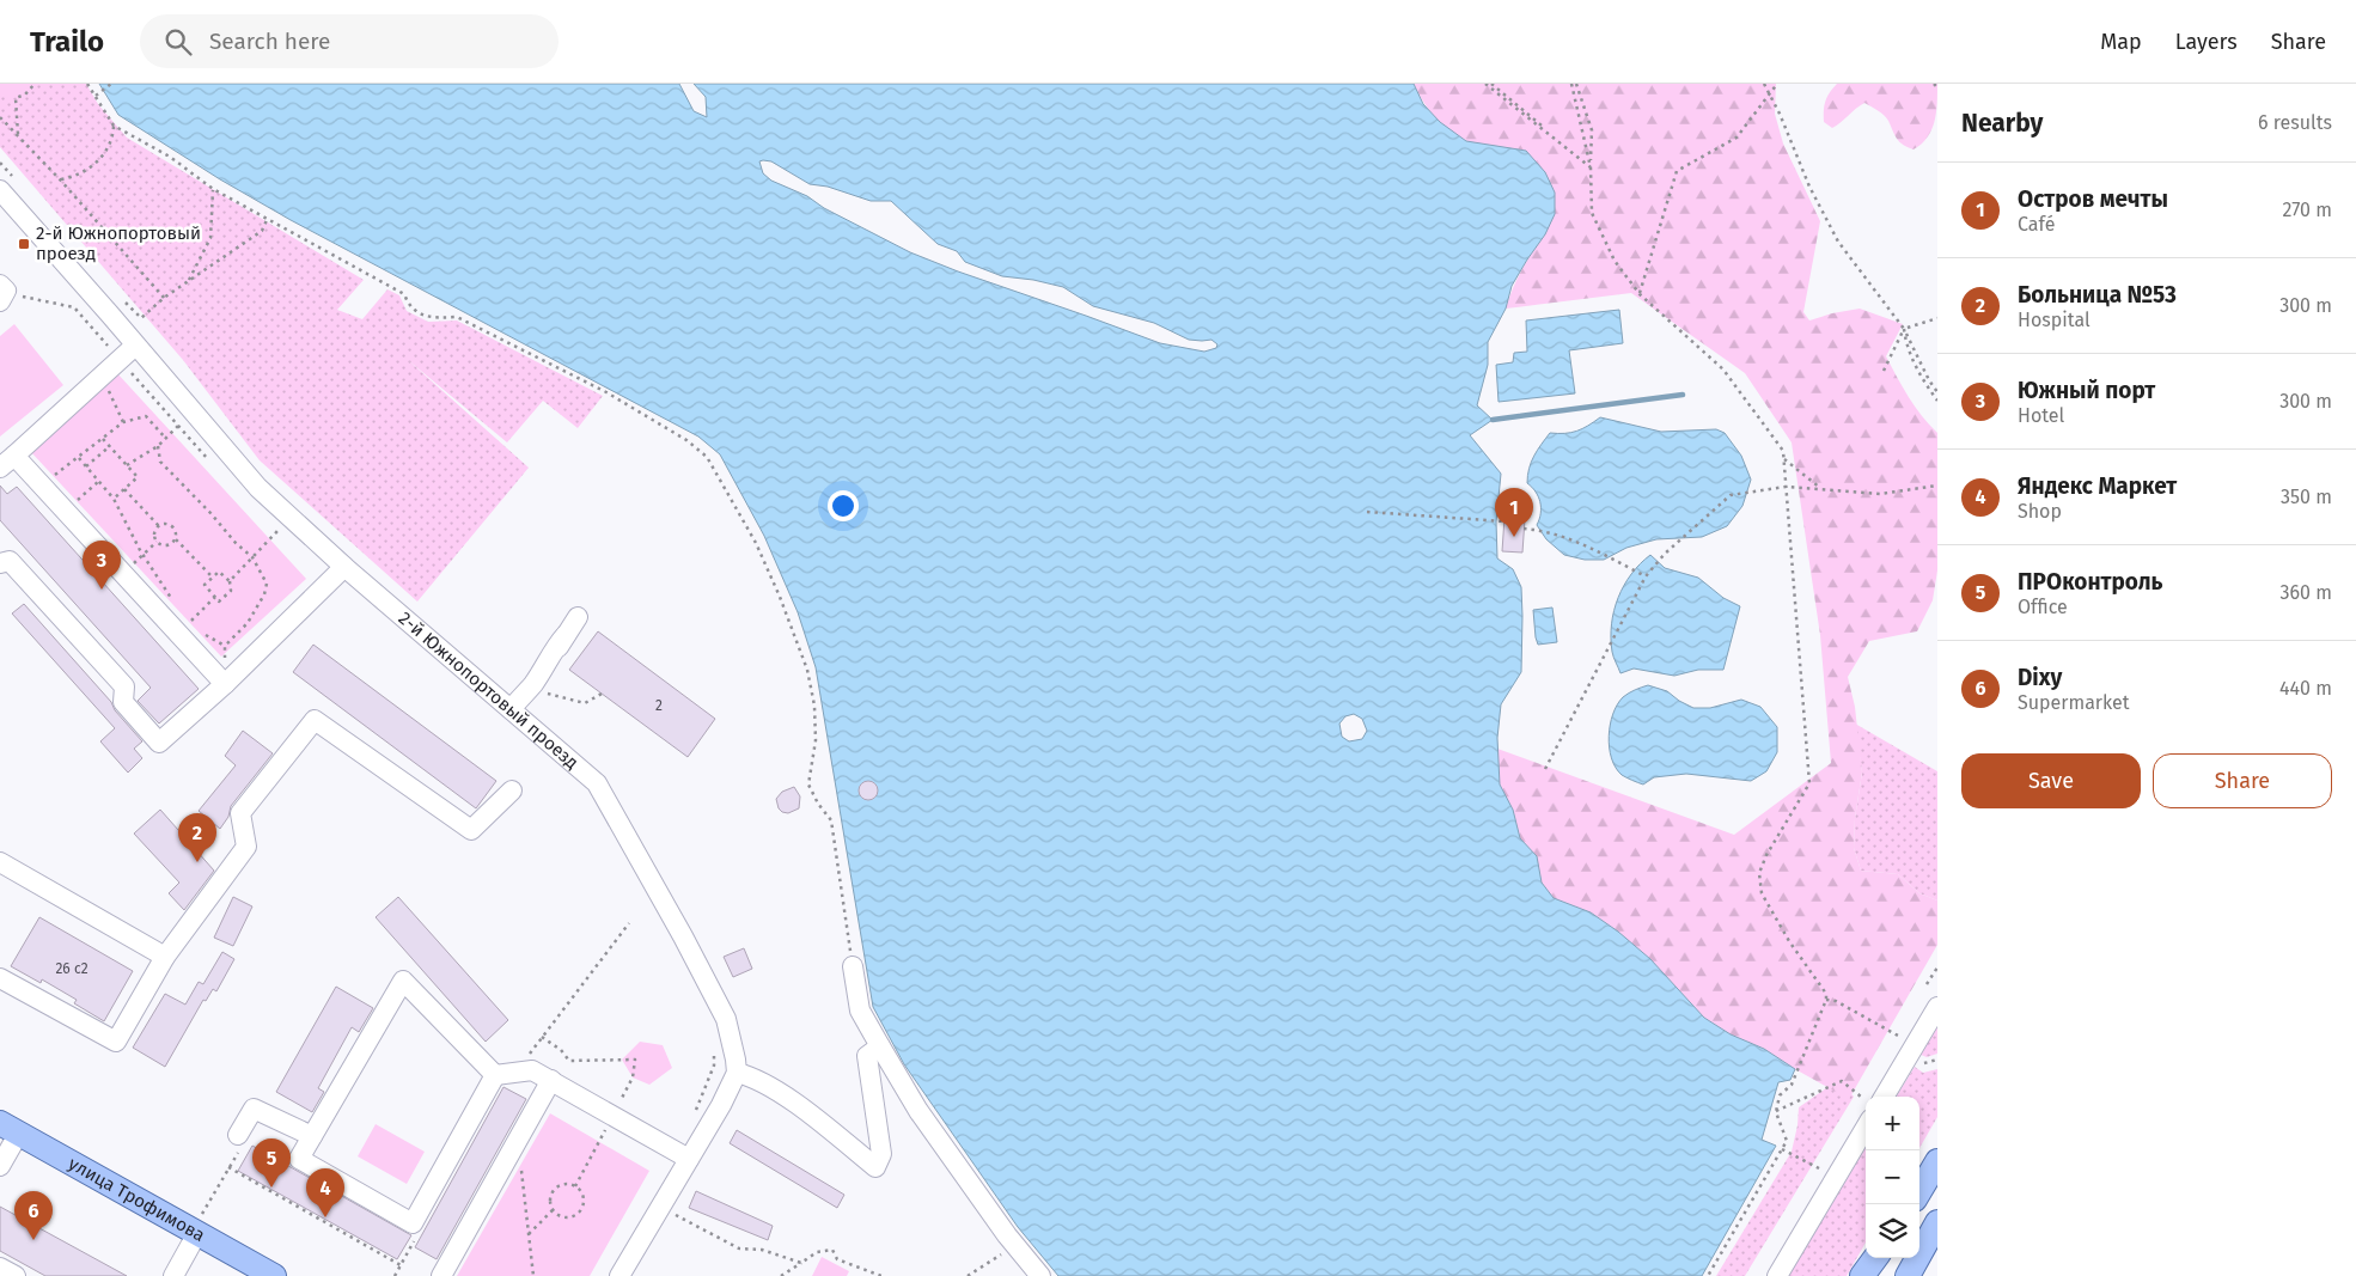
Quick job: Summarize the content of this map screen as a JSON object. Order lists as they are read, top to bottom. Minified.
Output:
{"streets":{"main road":["улица Трофимова"],"street":["2-й Южнопортовый проезд"]},"places":{"transit":["2-й Южнопортовый проезд"]},"house_numbers":["2","26 с2"],"page":{"header":"Trailo","search":"Search here","nav":["Map","Layers","Share"],"heading":["Nearby","6 results"],"list":[{"mark":"1","name":"Остров мечты","note":"Café","value":"270 m"},{"mark":"2","name":"Больница №53","note":"Hospital","value":"300 m"},{"mark":"3","name":"Южный порт","note":"Hotel","value":"300 m"},{"mark":"4","name":"Яндекс Маркет","note":"Shop","value":"350 m"},{"mark":"5","name":"ПРОконтроль","note":"Office","value":"360 m"},{"mark":"6","name":"Dixy","note":"Supermarket","value":"440 m"}],"pins":["1","3","2","5","4","6"],"buttons":["Save","Share"],"map_buttons":["+","−"]}}
